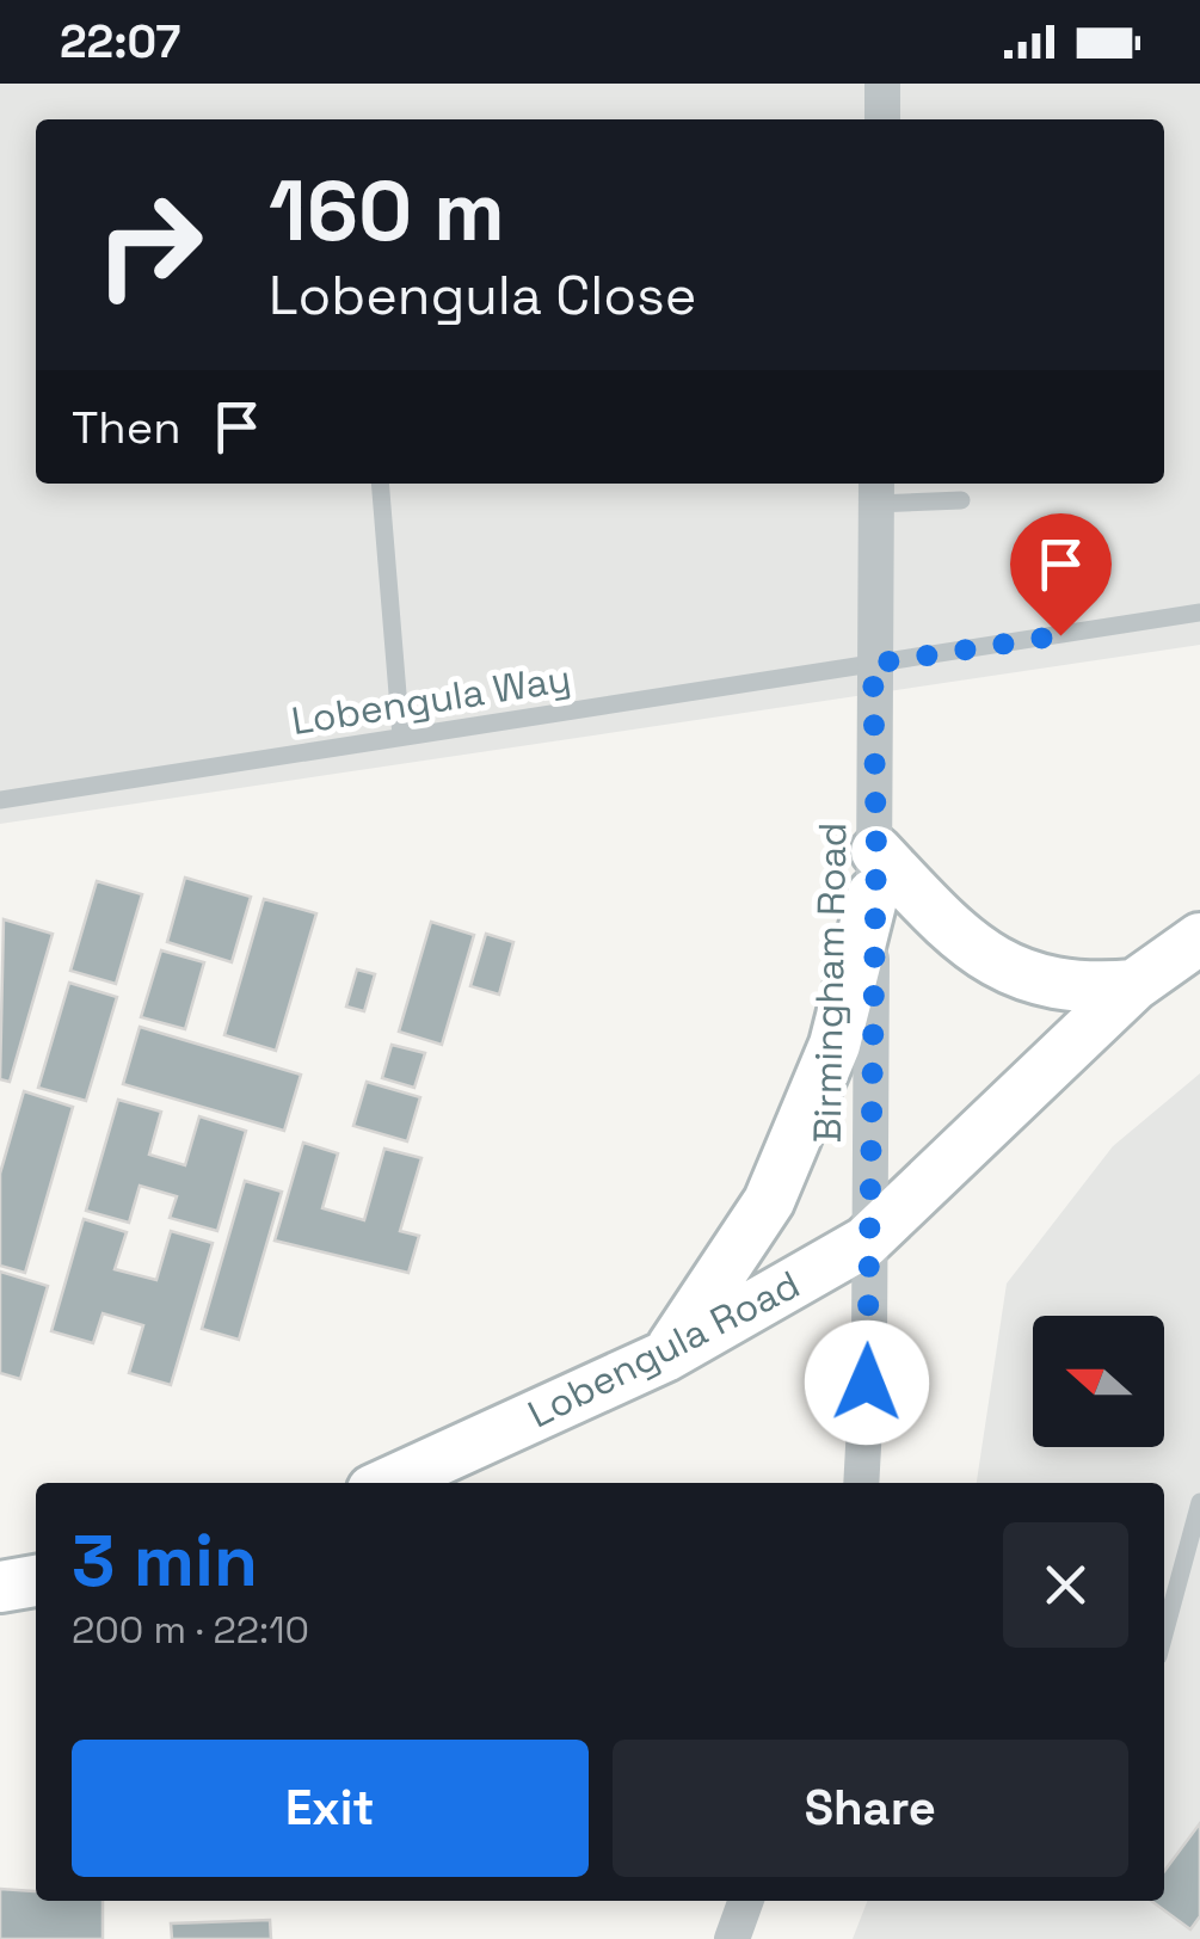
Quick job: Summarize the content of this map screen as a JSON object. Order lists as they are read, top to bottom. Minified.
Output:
{"streets":{"street":["Birmingham Road","Lobengula Road"],"lane":["Lobengula Way"]},"crossings":[["Lobengula Way","Birmingham Road"],["Birmingham Road","Lobengula Road"]],"north":"left","page":{"status":"22:07","turn":["160 m","Lobengula Close"],"then":"Then","heading":["3 min","200 m · 22:10"],"buttons":["Exit","Share"]}}
